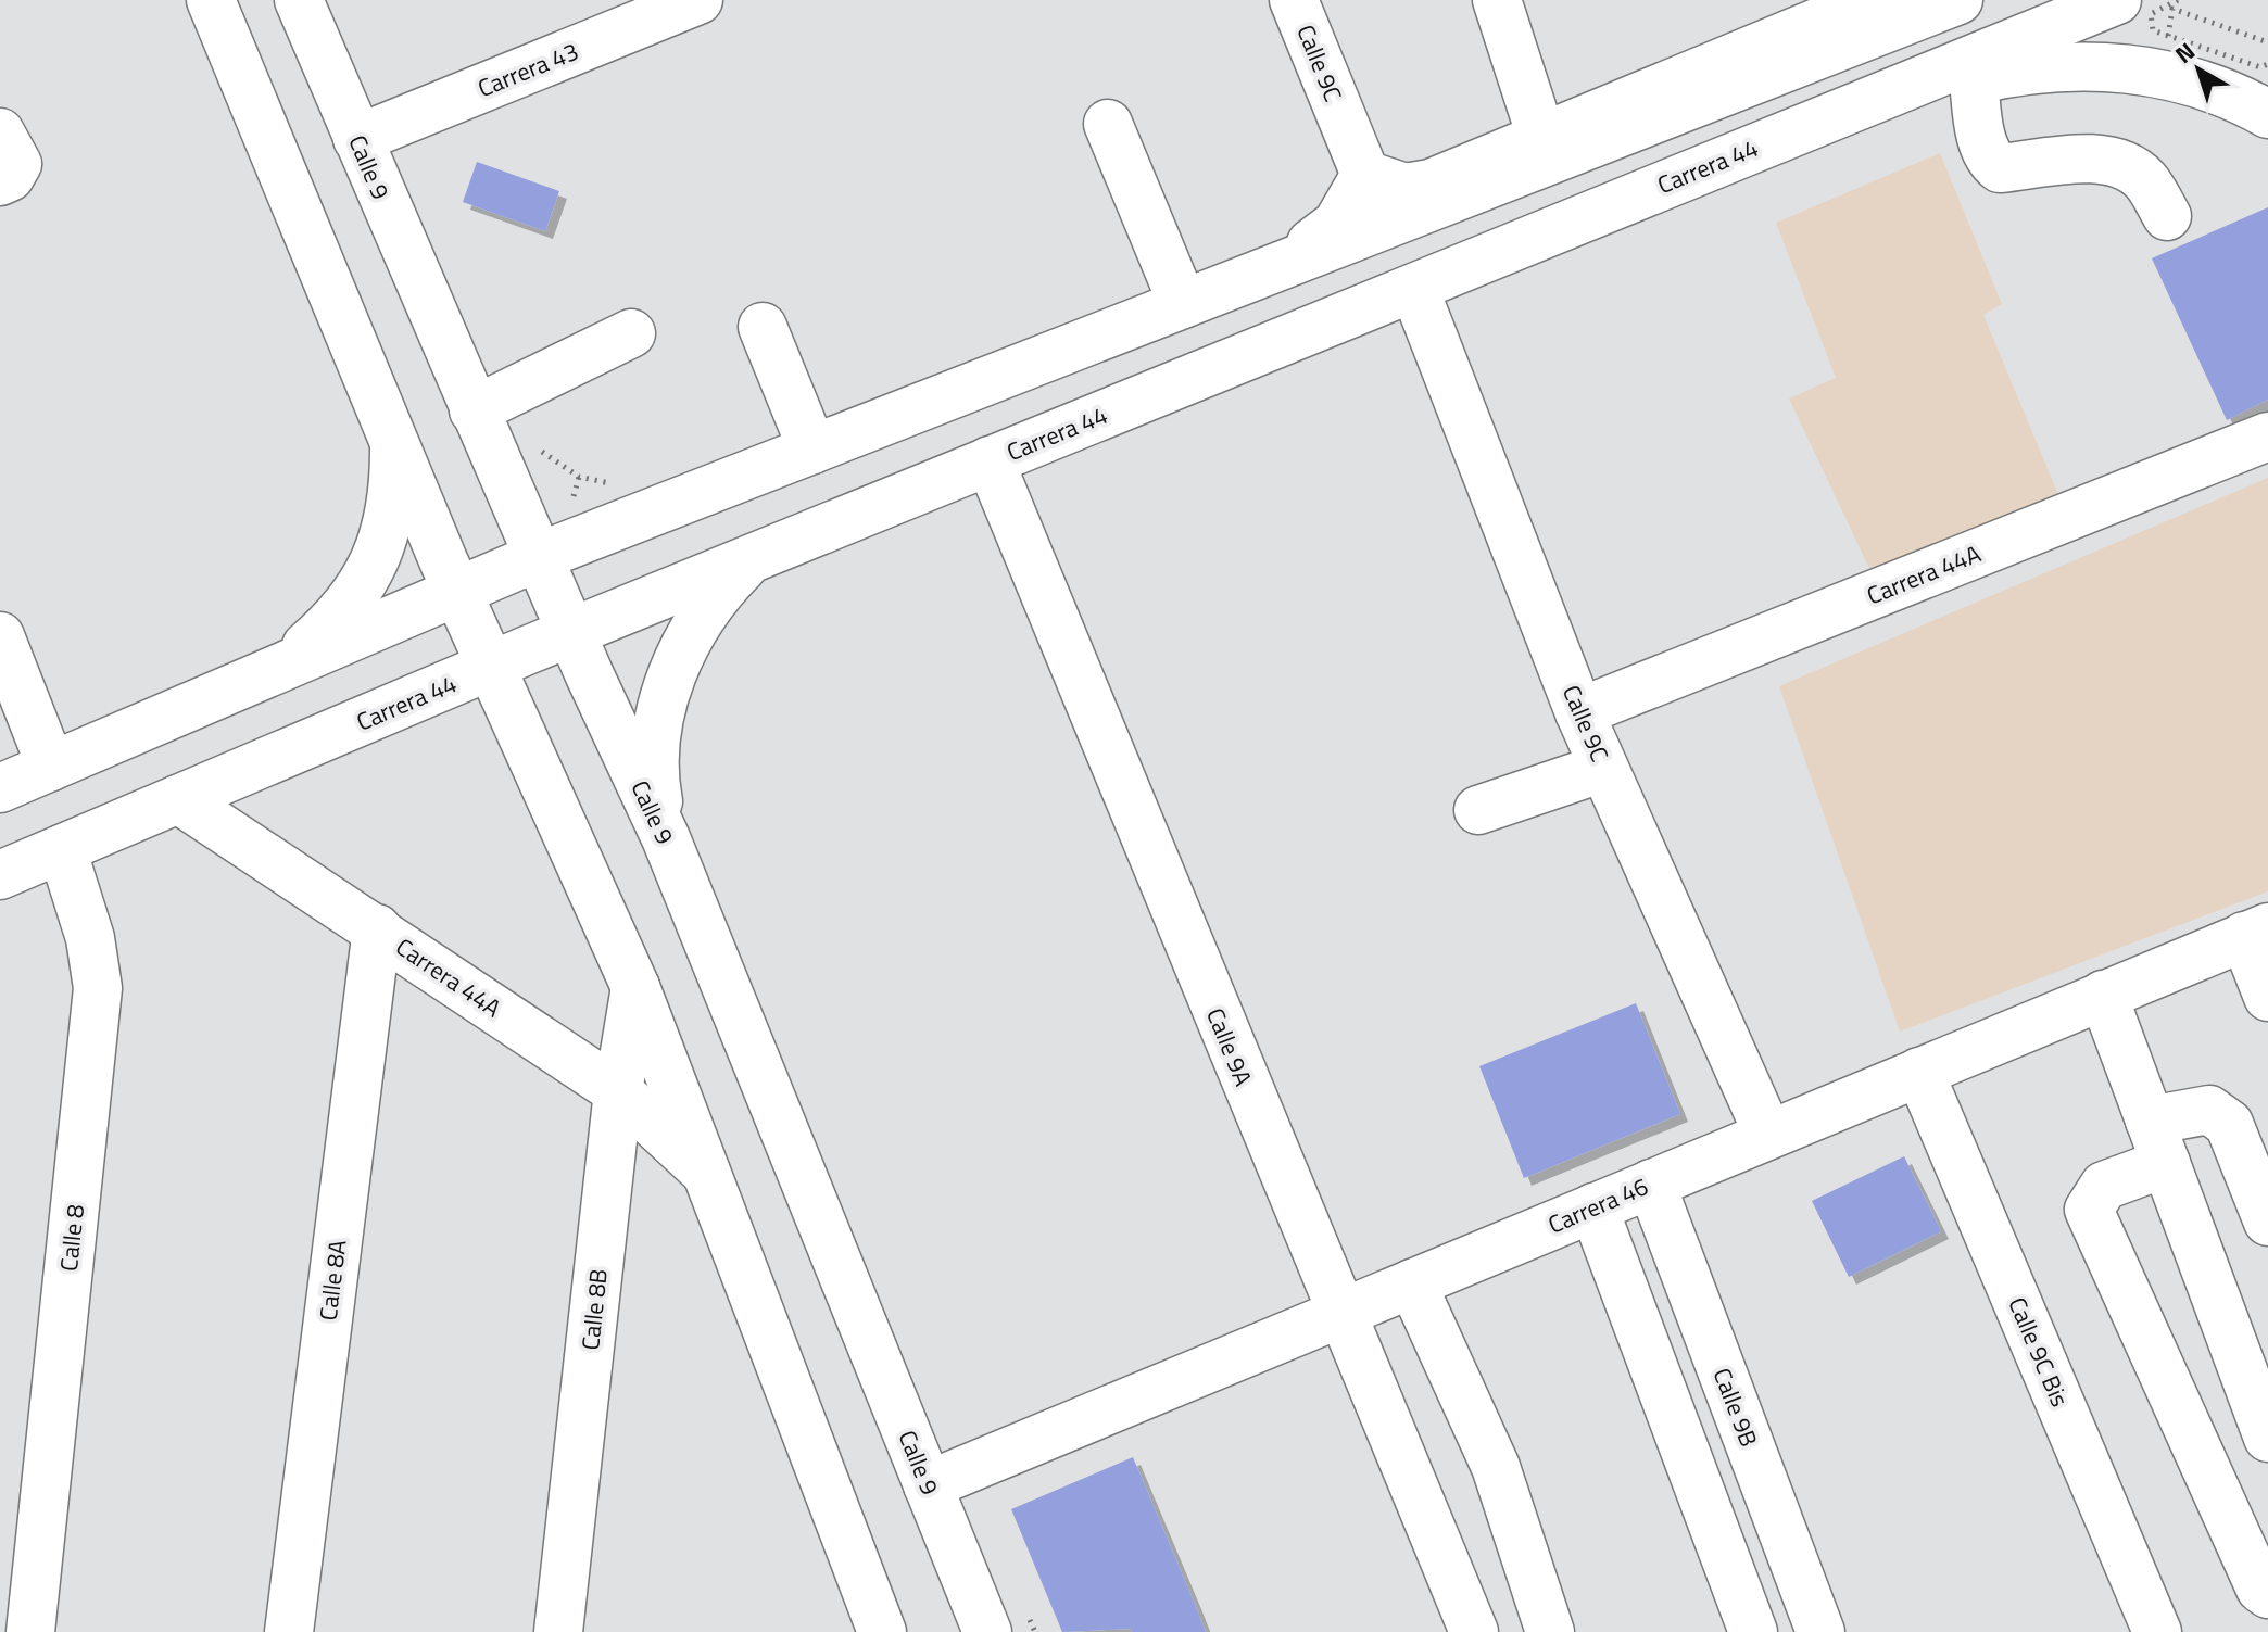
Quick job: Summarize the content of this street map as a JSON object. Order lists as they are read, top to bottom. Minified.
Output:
{"streets":{"main road":["Calle 9C","Carrera 43","Carrera 44","Calle 9","Carrera 44A","Calle 9A","Carrera 46","Calle 8","Calle 8A","Calle 8B","Calle 9C Bis","Calle 9B"]},"crossings":[["Calle 9C","Carrera 44"],["Calle 9C","Carrera 44A"],["Calle 9C","Carrera 46"],["Carrera 43","Calle 9"],["Carrera 44","Calle 9"],["Carrera 44","Carrera 44A"],["Carrera 44","Calle 9A"],["Carrera 44","Calle 8"],["Calle 9","Carrera 46"],["Carrera 44A","Calle 8A"],["Carrera 44A","Calle 8B"],["Calle 9A","Carrera 46"],["Carrera 46","Calle 9C Bis"],["Carrera 46","Calle 9B"]],"north":"top left"}
